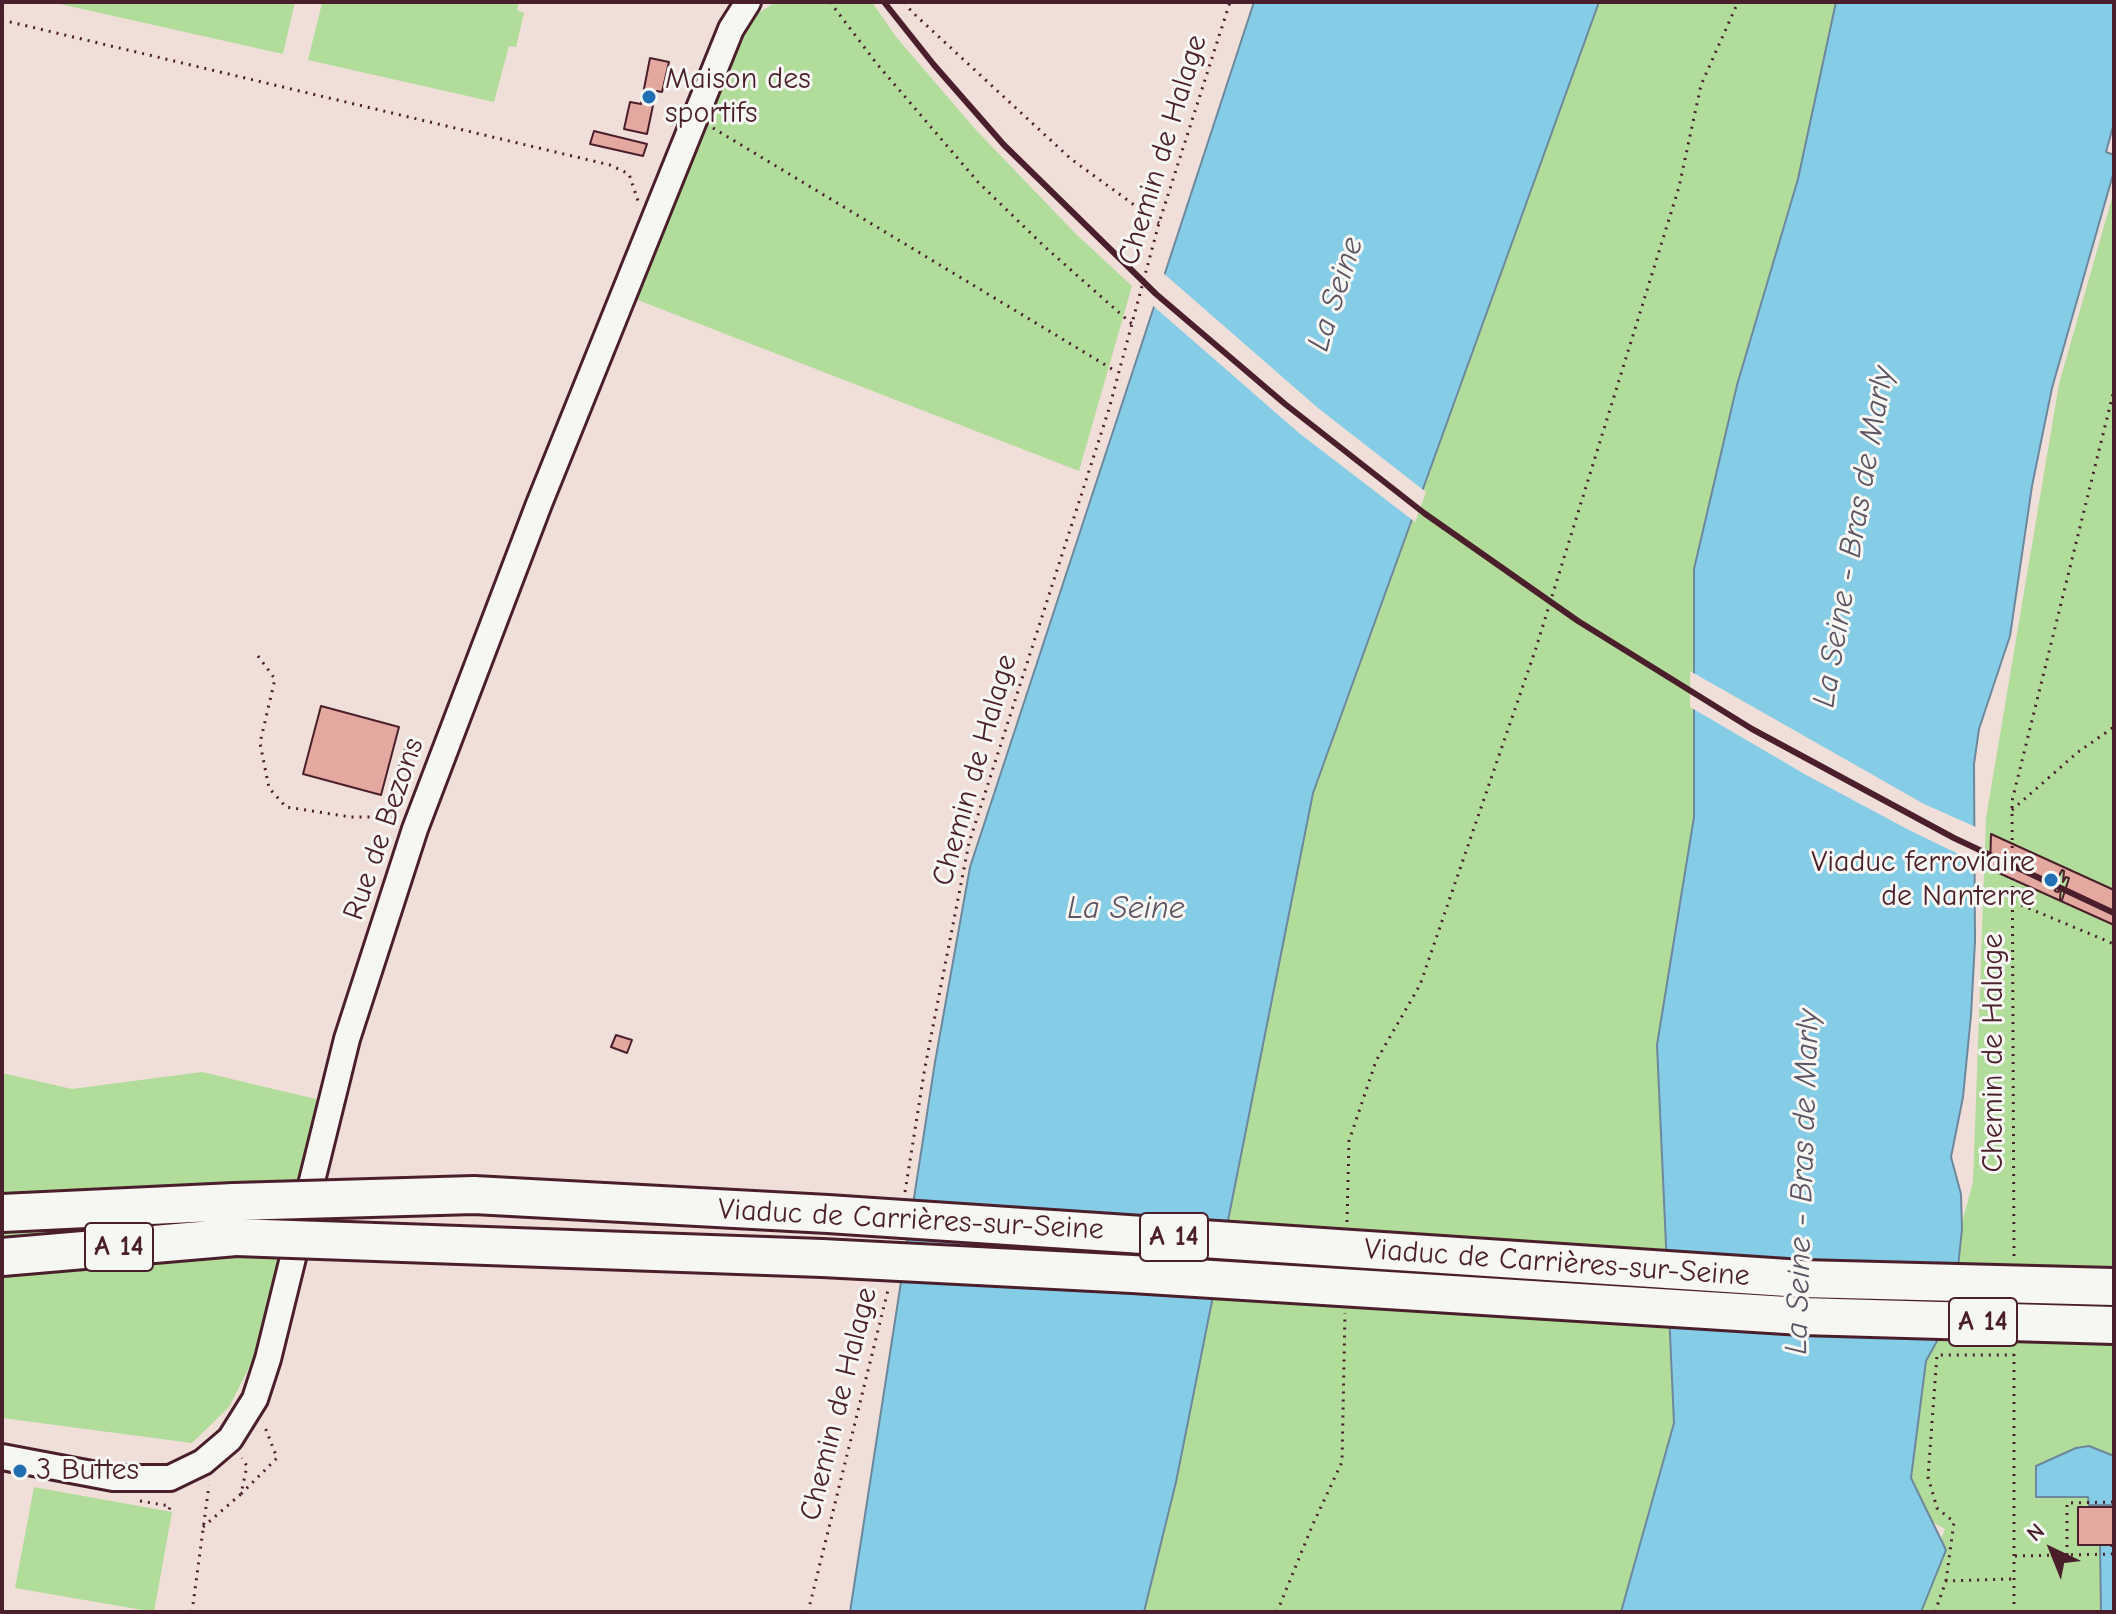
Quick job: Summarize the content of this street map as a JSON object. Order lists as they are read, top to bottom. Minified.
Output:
{"streets":{"highway":["Viaduc de Carrières-sur-Seine","A 14"],"street":["Rue de Bezons"],"path":["Chemin de Halage"]},"crossings":[["Viaduc de Carrières-sur-Seine","A 14"]],"water":["La Seine","La Seine - Bras de Marly"],"places":["Maison des sportifs","Viaduc ferroviaire de Nanterre","3 Buttes"],"north":"top left"}
